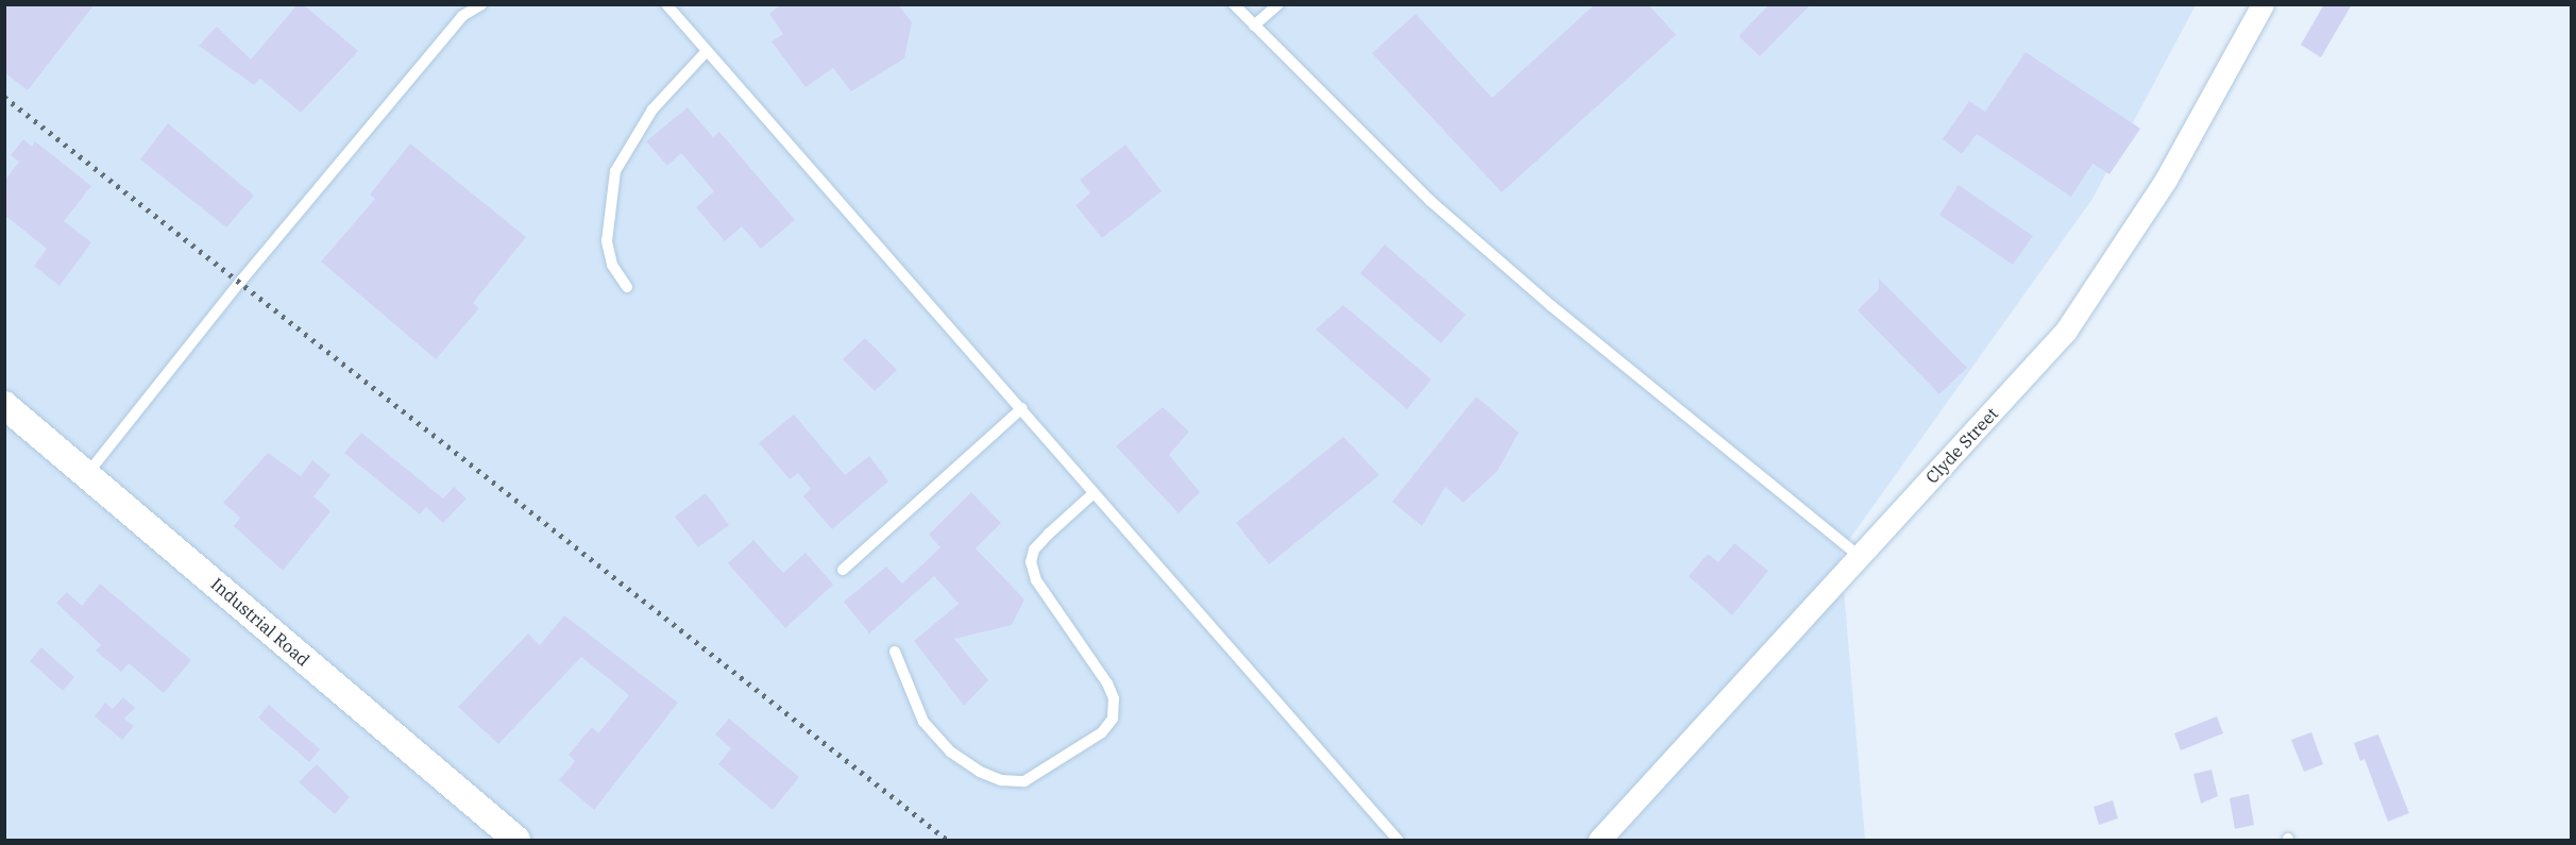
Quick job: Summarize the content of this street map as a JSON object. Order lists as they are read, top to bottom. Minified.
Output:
{"streets":{"street":["Clyde Street","Industrial Road"]}}
